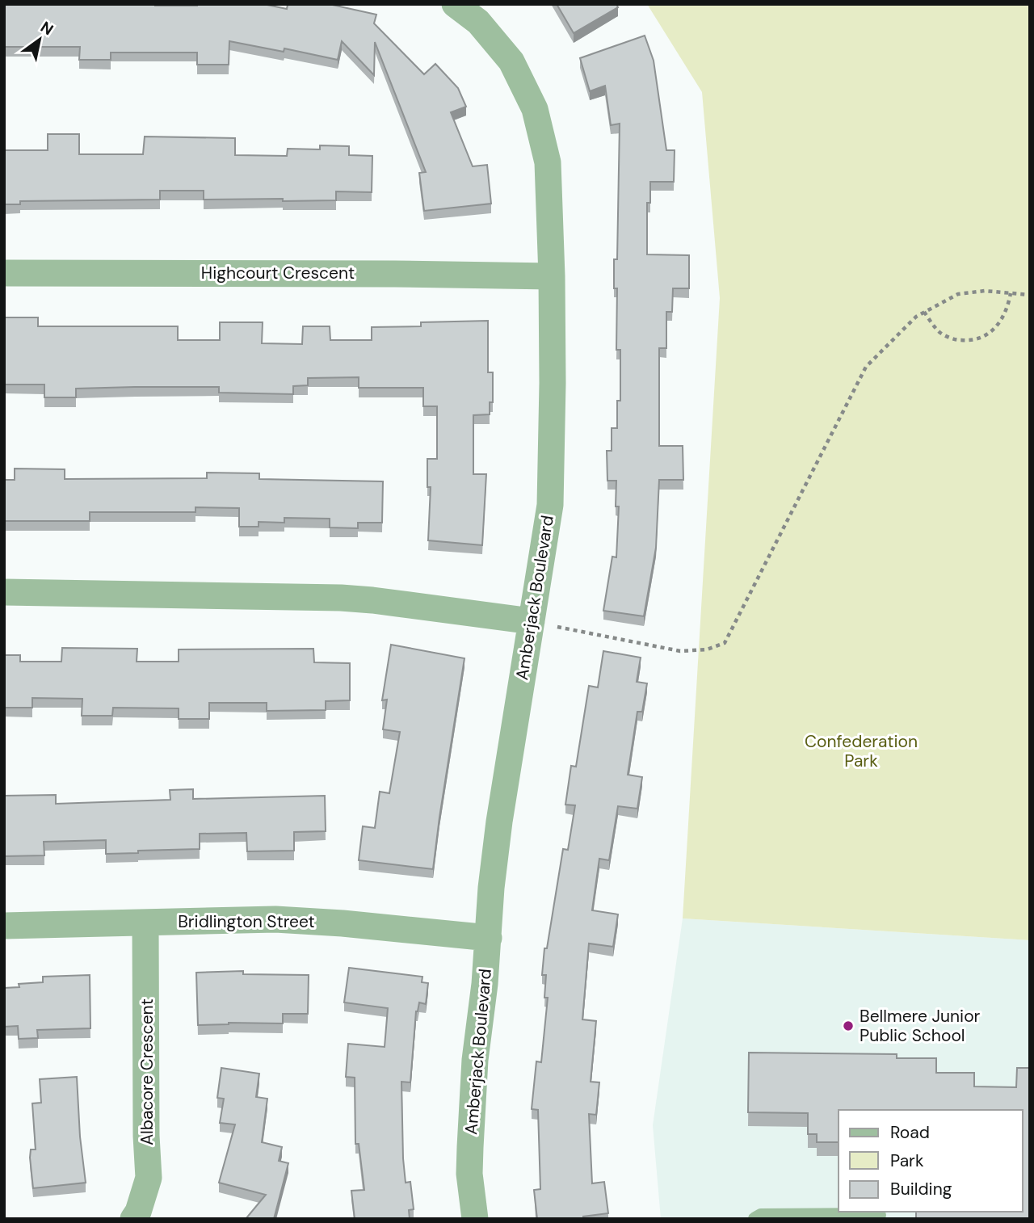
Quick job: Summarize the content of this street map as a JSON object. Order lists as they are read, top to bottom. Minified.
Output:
{"streets":{"street":["Highcourt Crescent","Amberjack Boulevard","Bridlington Street","Albacore Crescent"]},"crossings":[["Highcourt Crescent","Amberjack Boulevard"],["Amberjack Boulevard","Bridlington Street"],["Bridlington Street","Albacore Crescent"]],"parks":["Confederation Park"],"places":["Bellmere Junior Public School"],"legend":["Road","Park","Building"],"north":"top right"}
